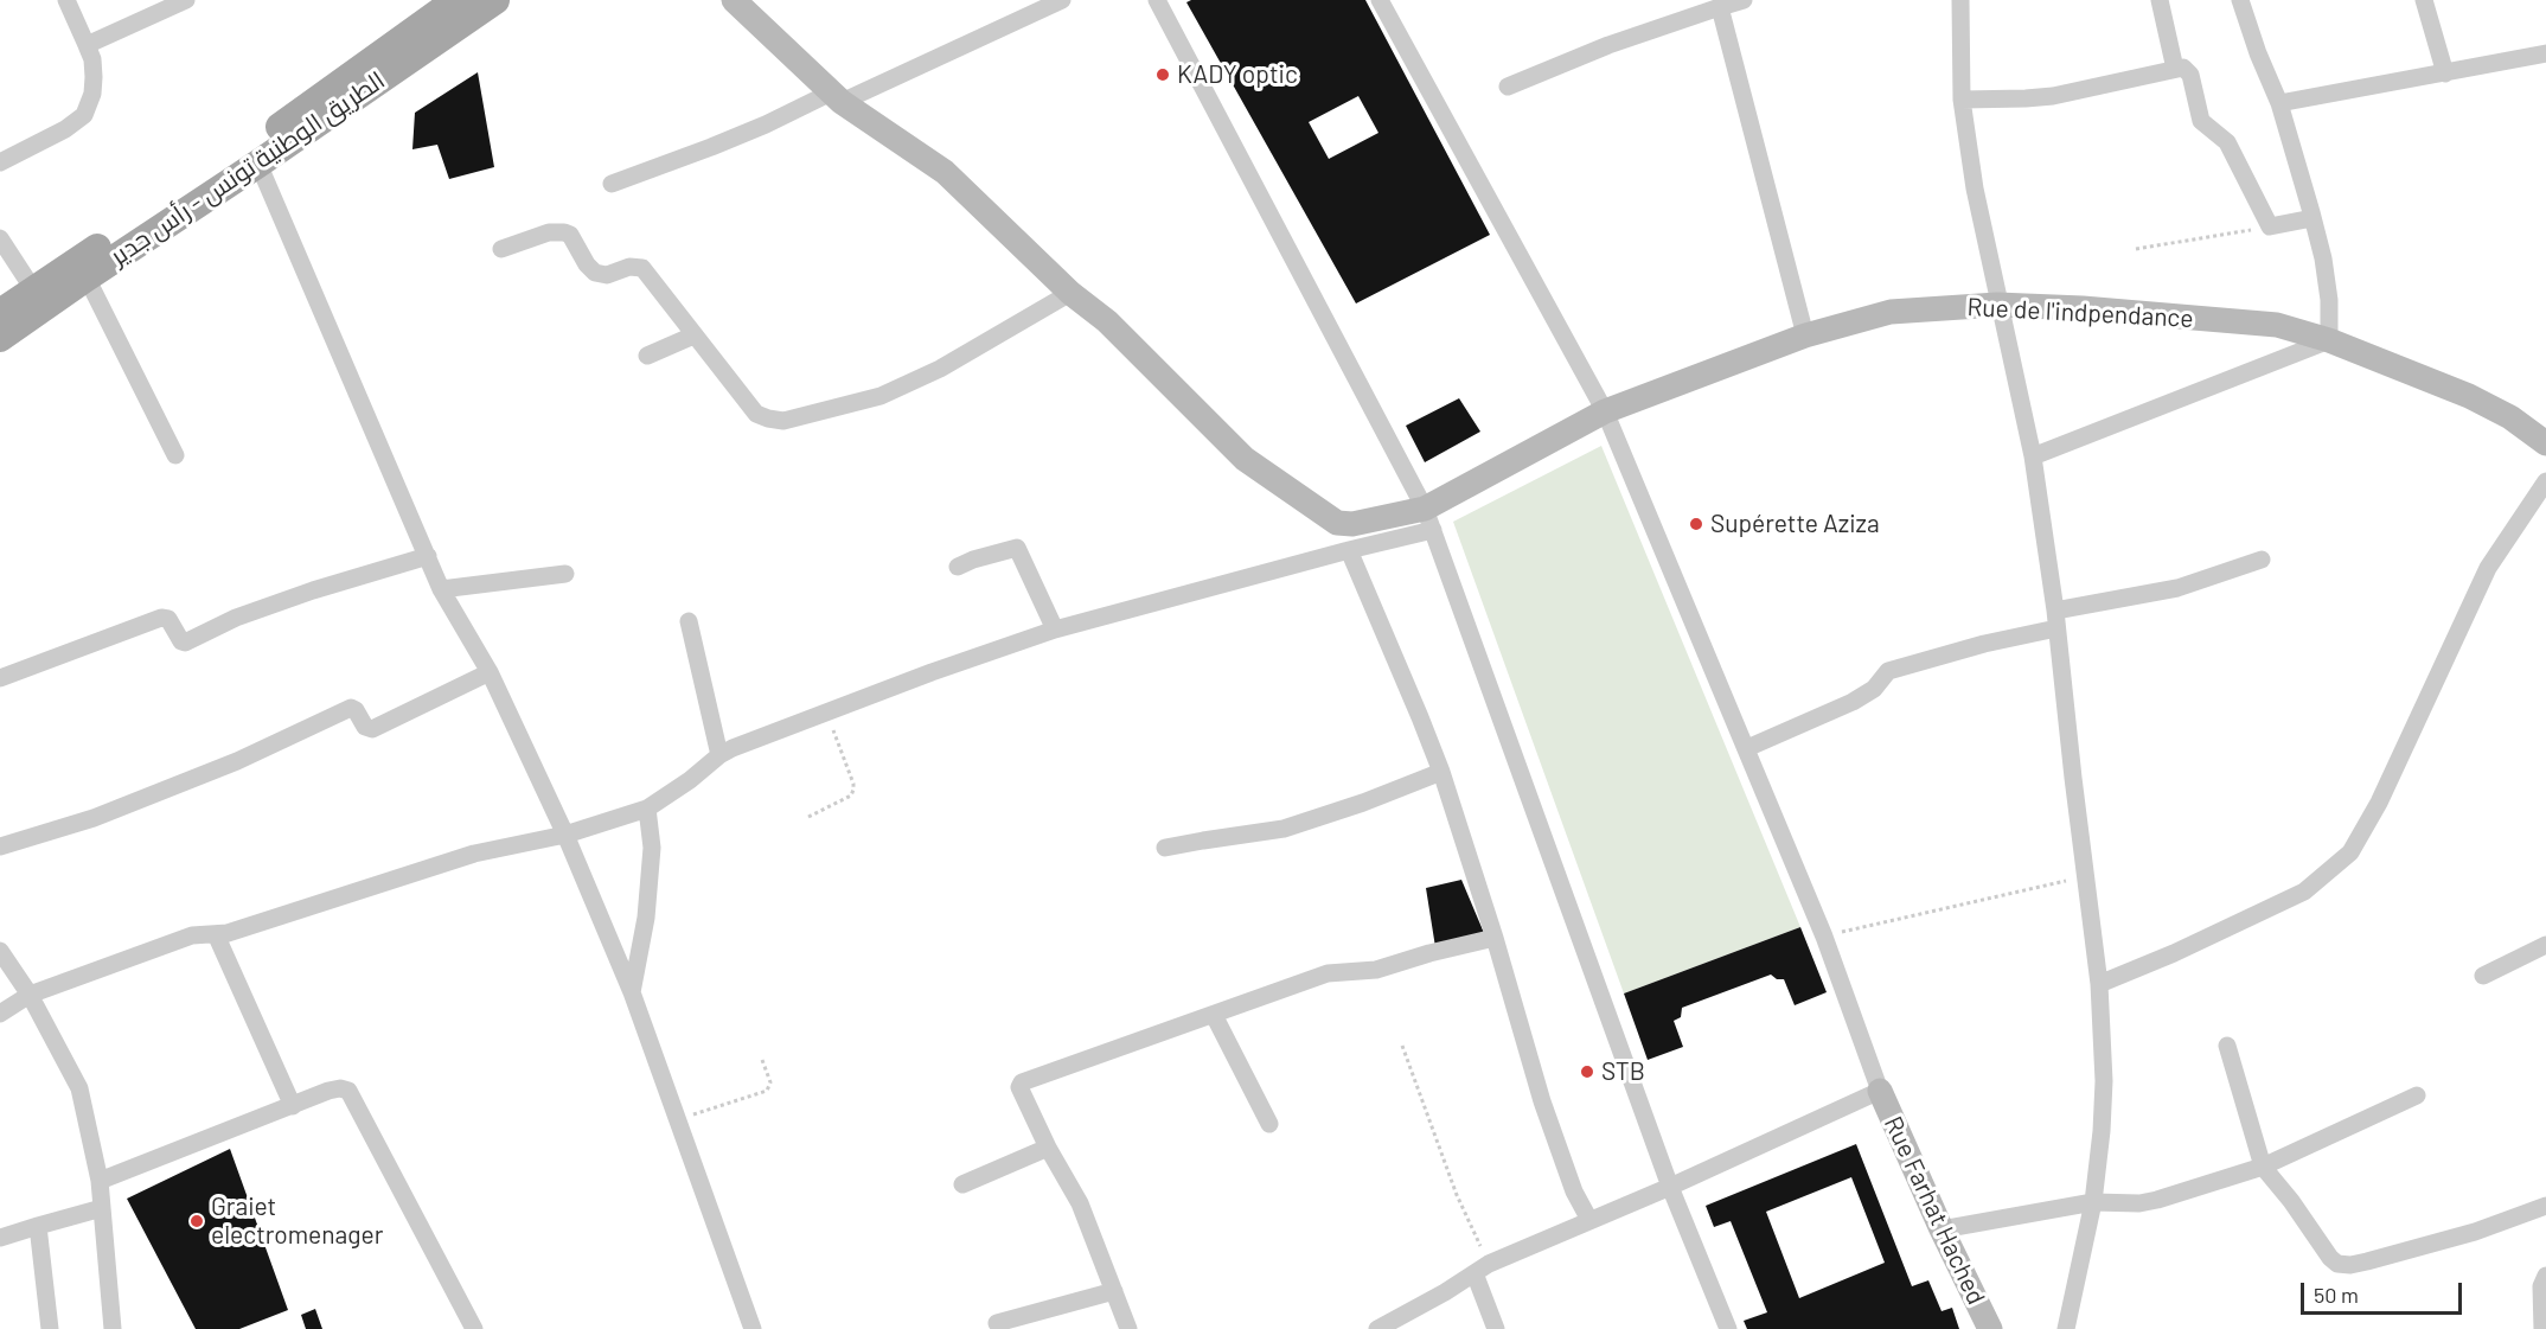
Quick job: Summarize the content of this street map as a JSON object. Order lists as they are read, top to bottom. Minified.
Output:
{"streets":{"main road":["الطريق الوطنية تونس - رأس جدير"],"street":["Rue de l'indpendance","Rue Farhat Hached"]},"places":["KADY optic","Supérette Aziza","STB","Graiet electromenager"],"scale_bar":"50 m"}
